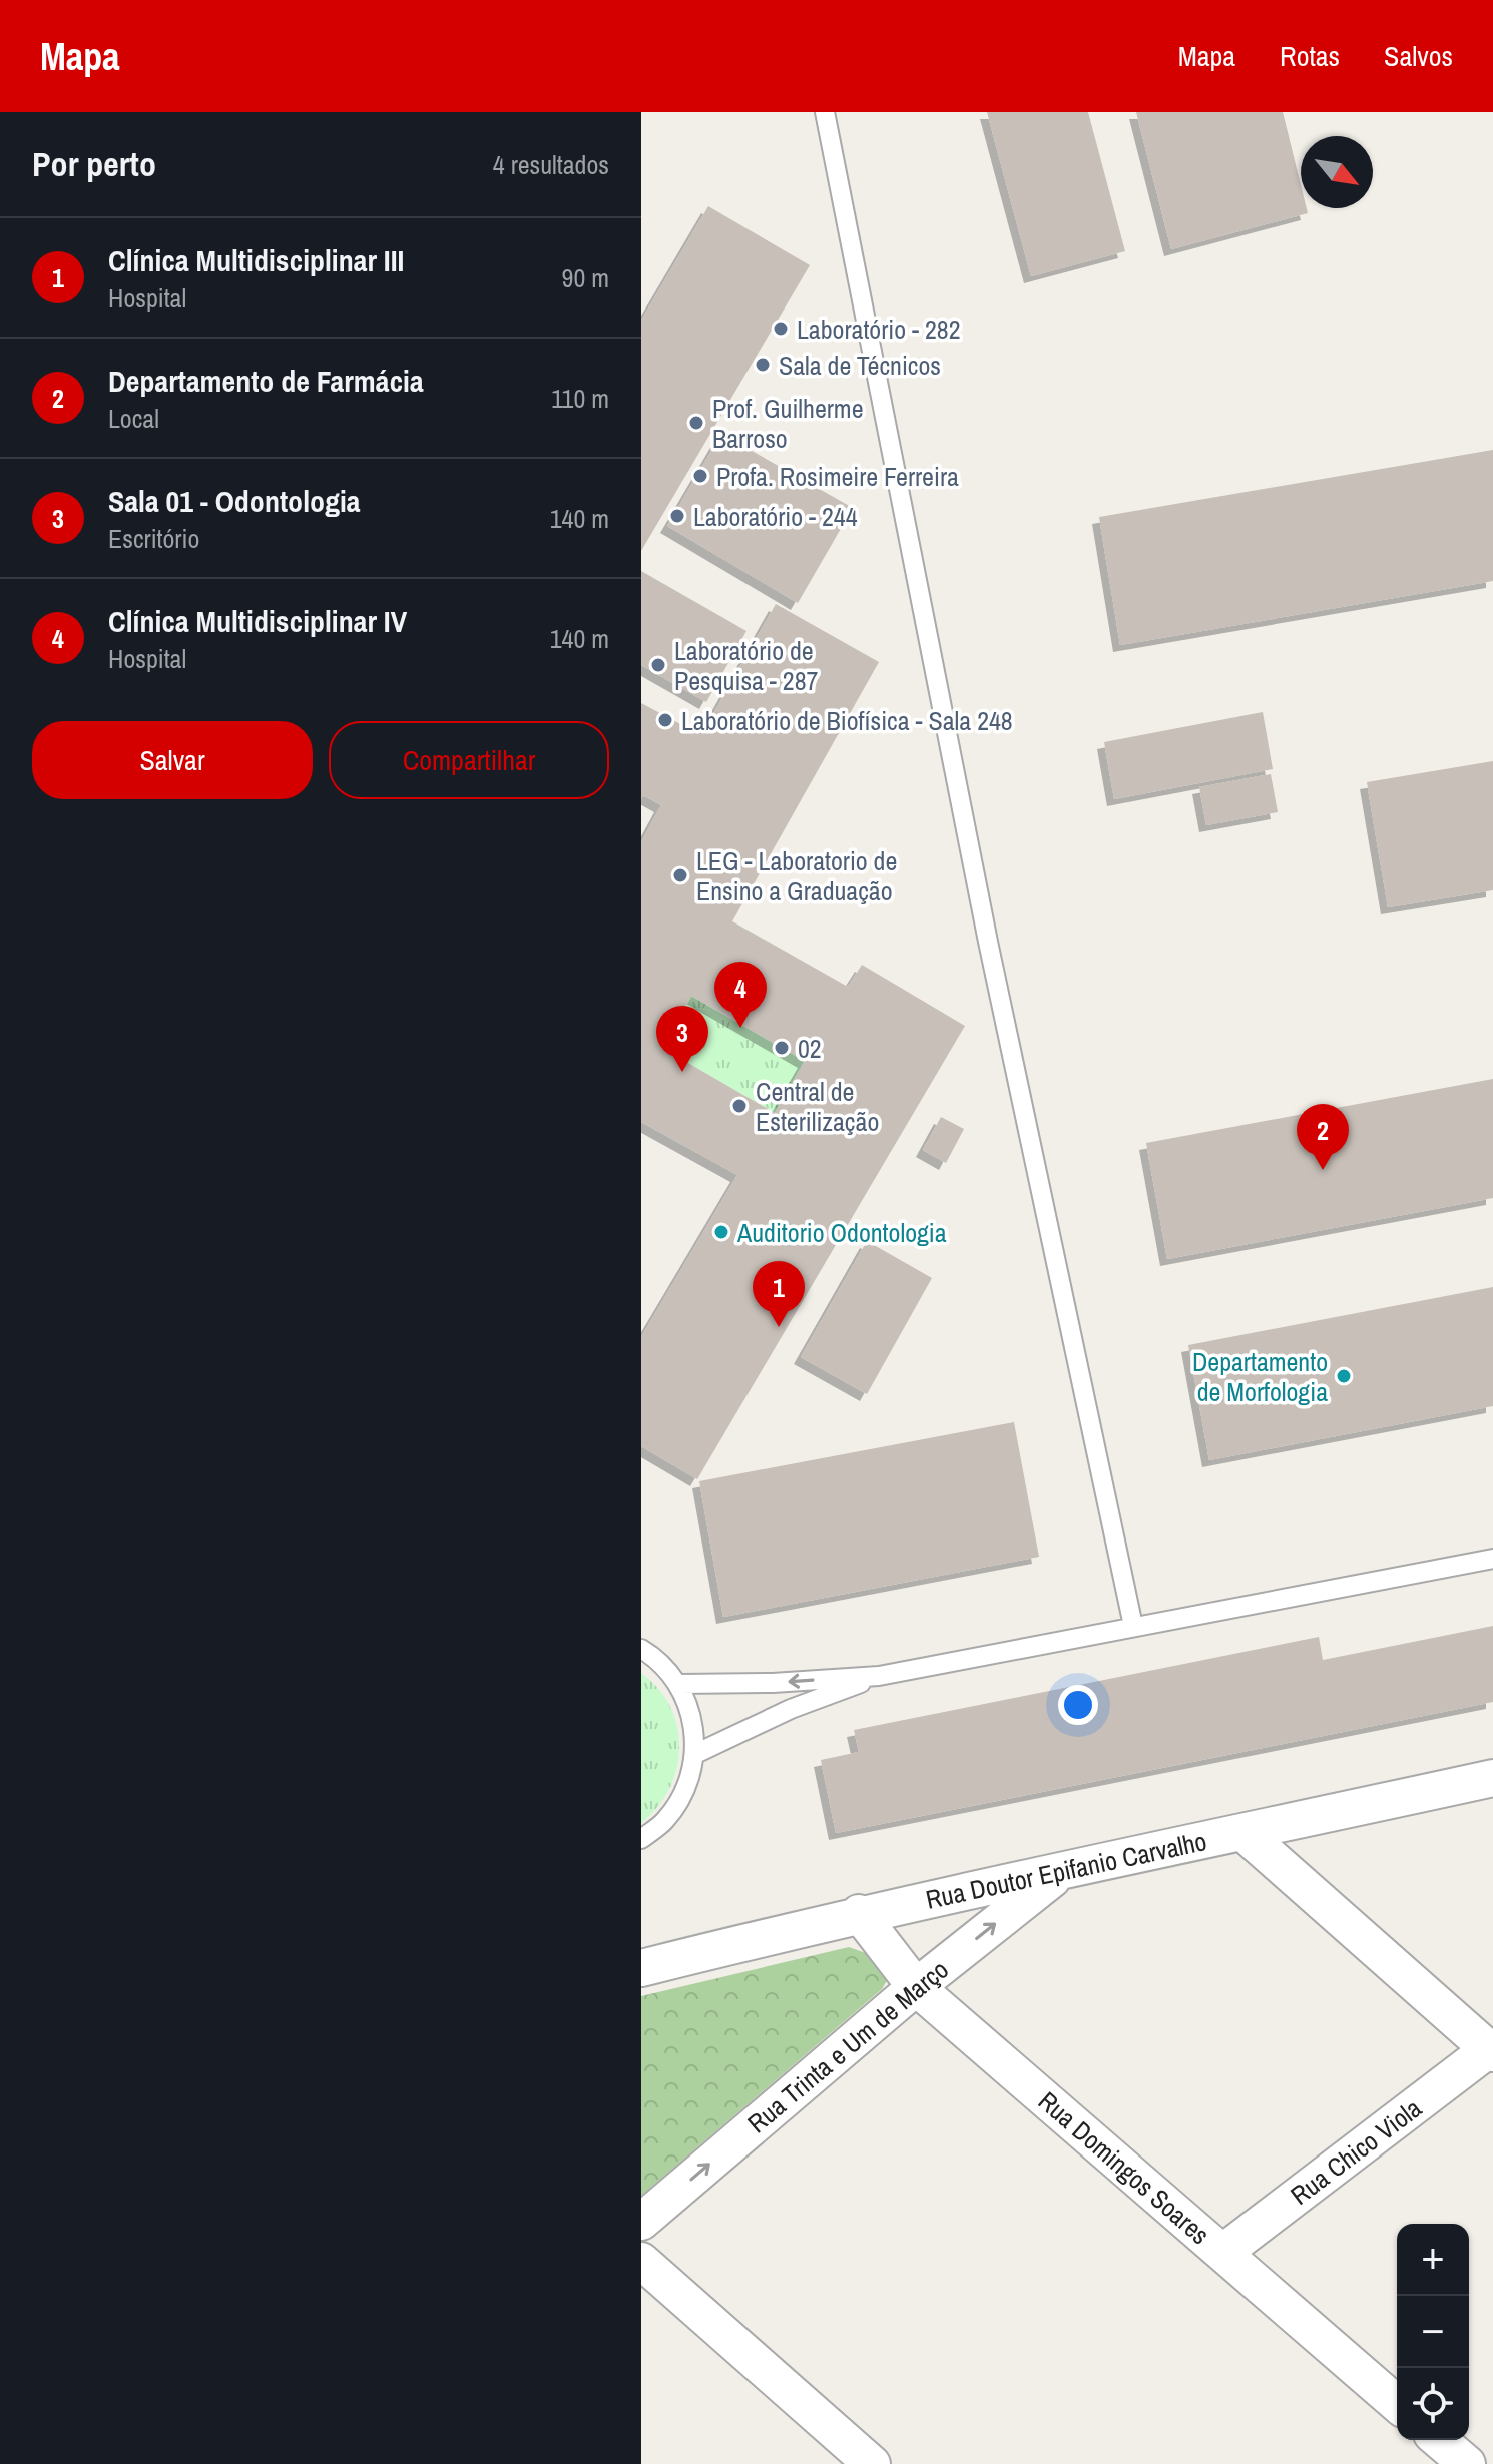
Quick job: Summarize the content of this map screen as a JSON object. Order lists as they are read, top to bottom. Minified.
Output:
{"streets":{"street":["Rua Doutor Epifanio Carvalho","Rua Trinta e Um de Março","Rua Chico Viola","Rua Domingos Soares"]},"crossings":[["Rua Doutor Epifanio Carvalho","Rua Trinta e Um de Março"],["Rua Doutor Epifanio Carvalho","Rua Domingos Soares"],["Rua Trinta e Um de Março","Rua Domingos Soares"],["Rua Chico Viola","Rua Domingos Soares"]],"one_way":["Rua Trinta e Um de Março"],"places":["Laboratório - 282","Sala de Técnicos","Prof. Guilherme Barroso","Profa. Rosimeire Ferreira","Laboratório - 244","Laboratório de Pesquisa - 287","Laboratório de Biofísica - Sala 248","LEG - Laboratorio de Ensino a Graduação","02","Central de Esterilização","Auditorio Odontologia","Departamento de Morfologia"],"north":"bottom right","page":{"header":"Mapa","nav":["Mapa","Rotas","Salvos"],"heading":["Por perto","4 resultados"],"list":[{"mark":"1","name":"Clínica Multidisciplinar III","note":"Hospital","value":"90 m"},{"mark":"2","name":"Departamento de Farmácia","note":"Local","value":"110 m"},{"mark":"3","name":"Sala 01 - Odontologia","note":"Escritório","value":"140 m"},{"mark":"4","name":"Clínica Multidisciplinar IV","note":"Hospital","value":"140 m"}],"buttons":["Salvar","Compartilhar"],"pins":["4","3","2","1"],"map_buttons":["+","−"]}}
